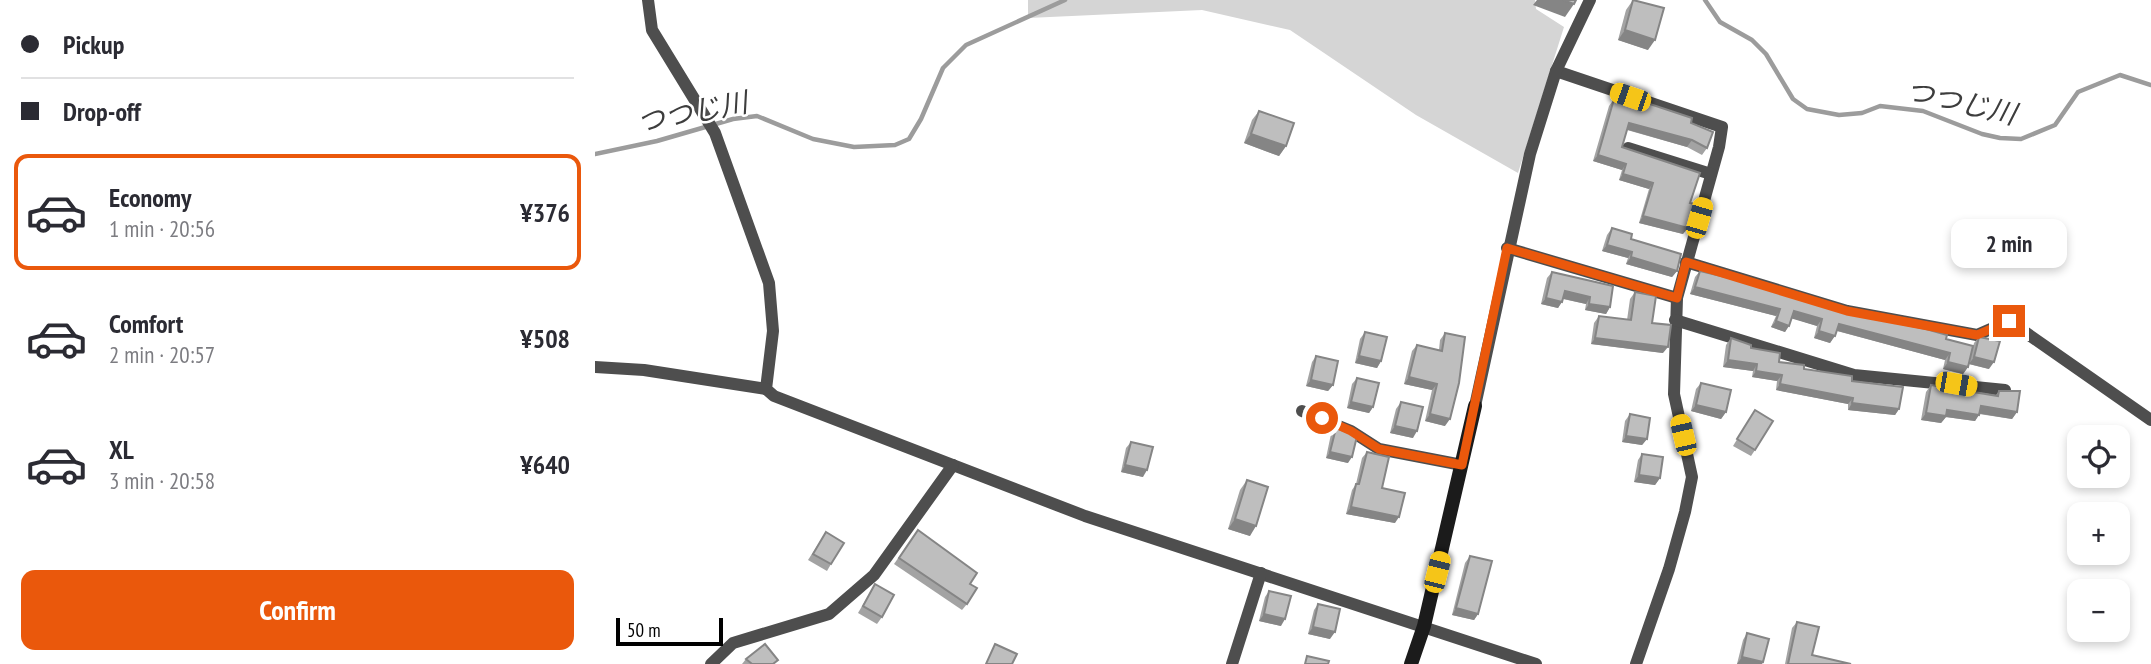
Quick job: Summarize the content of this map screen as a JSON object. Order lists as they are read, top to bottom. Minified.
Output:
{"water":["つつじ川"],"scale_bar":"50 m","page":{"banner":["Pickup","Drop-off"],"list":[{"name":"Economy","note":"1 min · 20:56","value":"¥376"},{"name":"Comfort","note":"2 min · 20:57","value":"¥508"},{"name":"XL","note":"3 min · 20:58","value":"¥640"}],"bubble":"2 min","map_buttons":["+","−"],"buttons":"Confirm","scale":"50 m"}}
